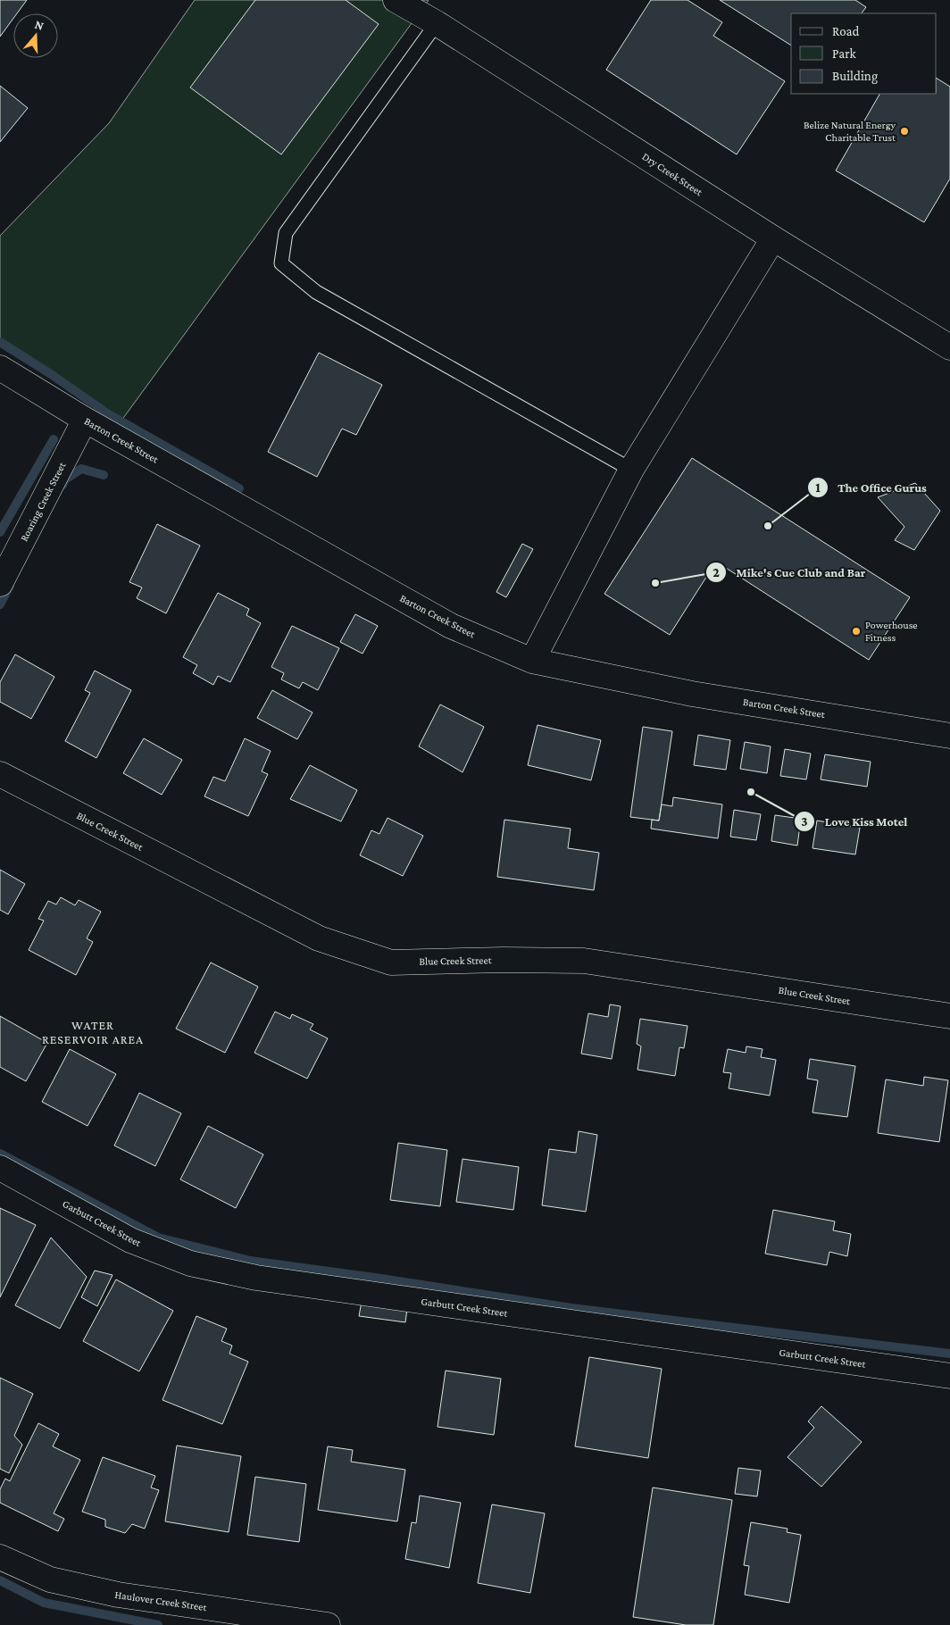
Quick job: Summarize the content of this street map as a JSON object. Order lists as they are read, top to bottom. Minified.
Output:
{"streets":{"street":["Dry Creek Street","Barton Creek Street","Roaring Creek Street","Blue Creek Street","Garbutt Creek Street","Haulover Creek Street"]},"crossings":[["Barton Creek Street","Roaring Creek Street"]],"districts":["WATER RESERVOIR AREA"],"places":["Belize Natural Energy Charitable Trust","The Office Gurus","Mike's Cue Club and Bar","Powerhouse Fitness","Love Kiss Motel"],"legend":["Road","Park","Building"],"north":"top"}
